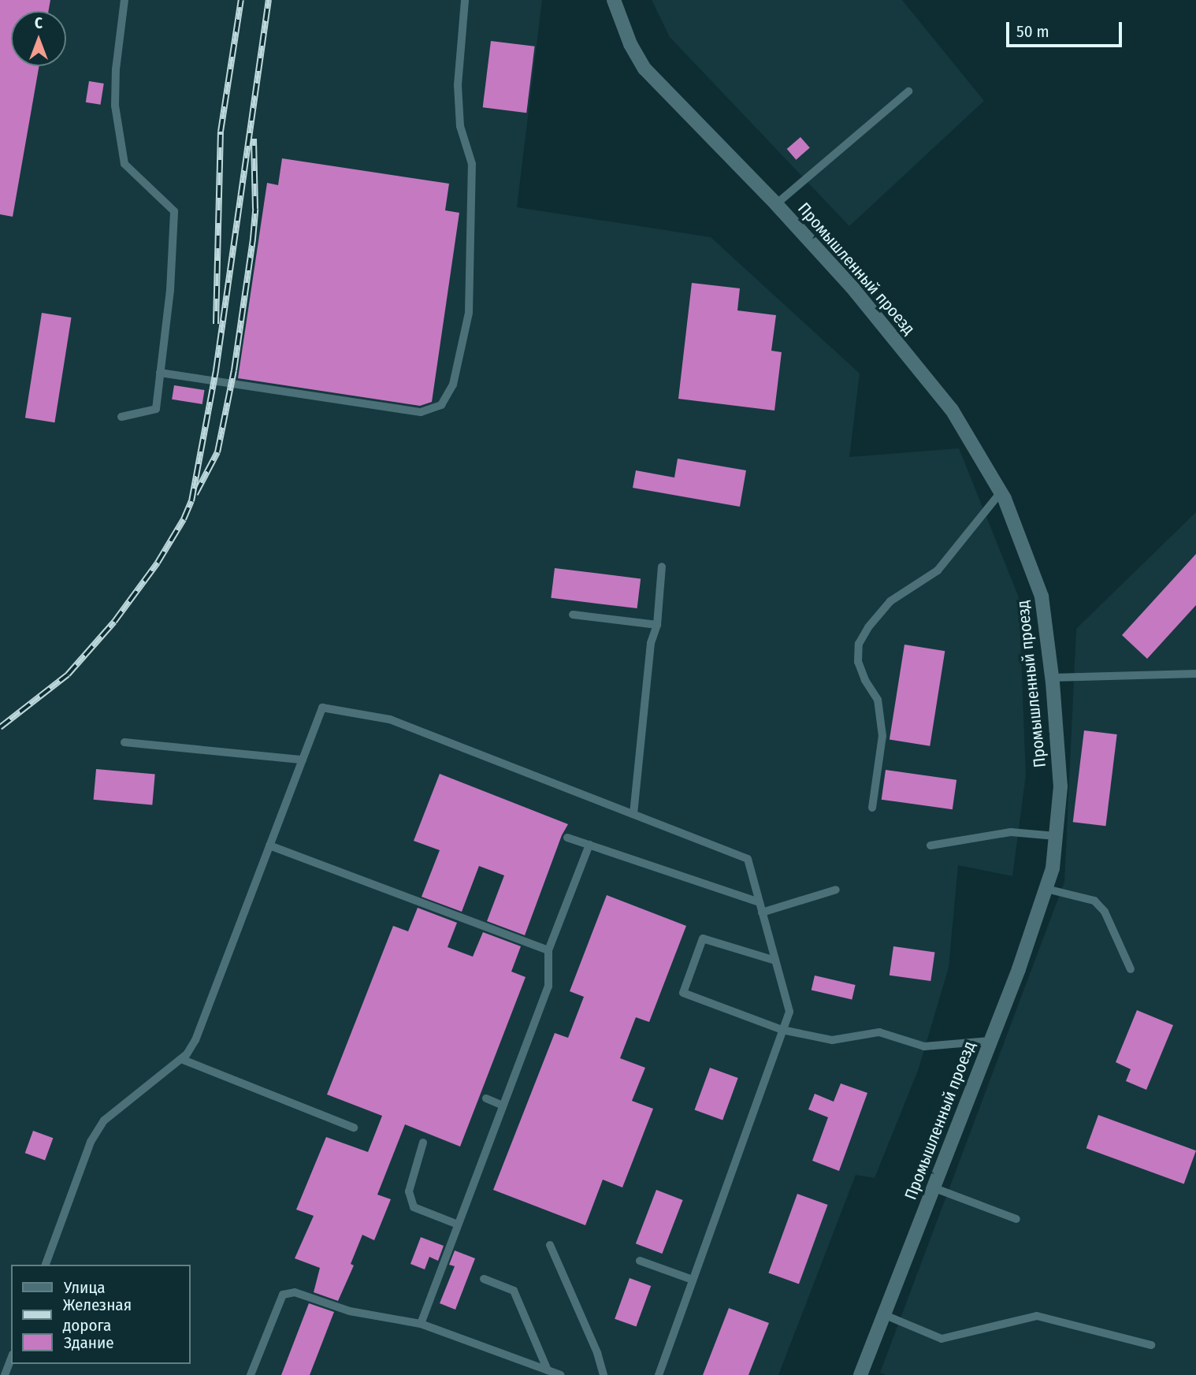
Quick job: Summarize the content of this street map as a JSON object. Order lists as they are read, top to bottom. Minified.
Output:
{"streets":{"street":["Промышленный проезд"]},"legend":["Улица","Железная дорога","Здание"],"scale_bar":"50 m","north":"top"}
